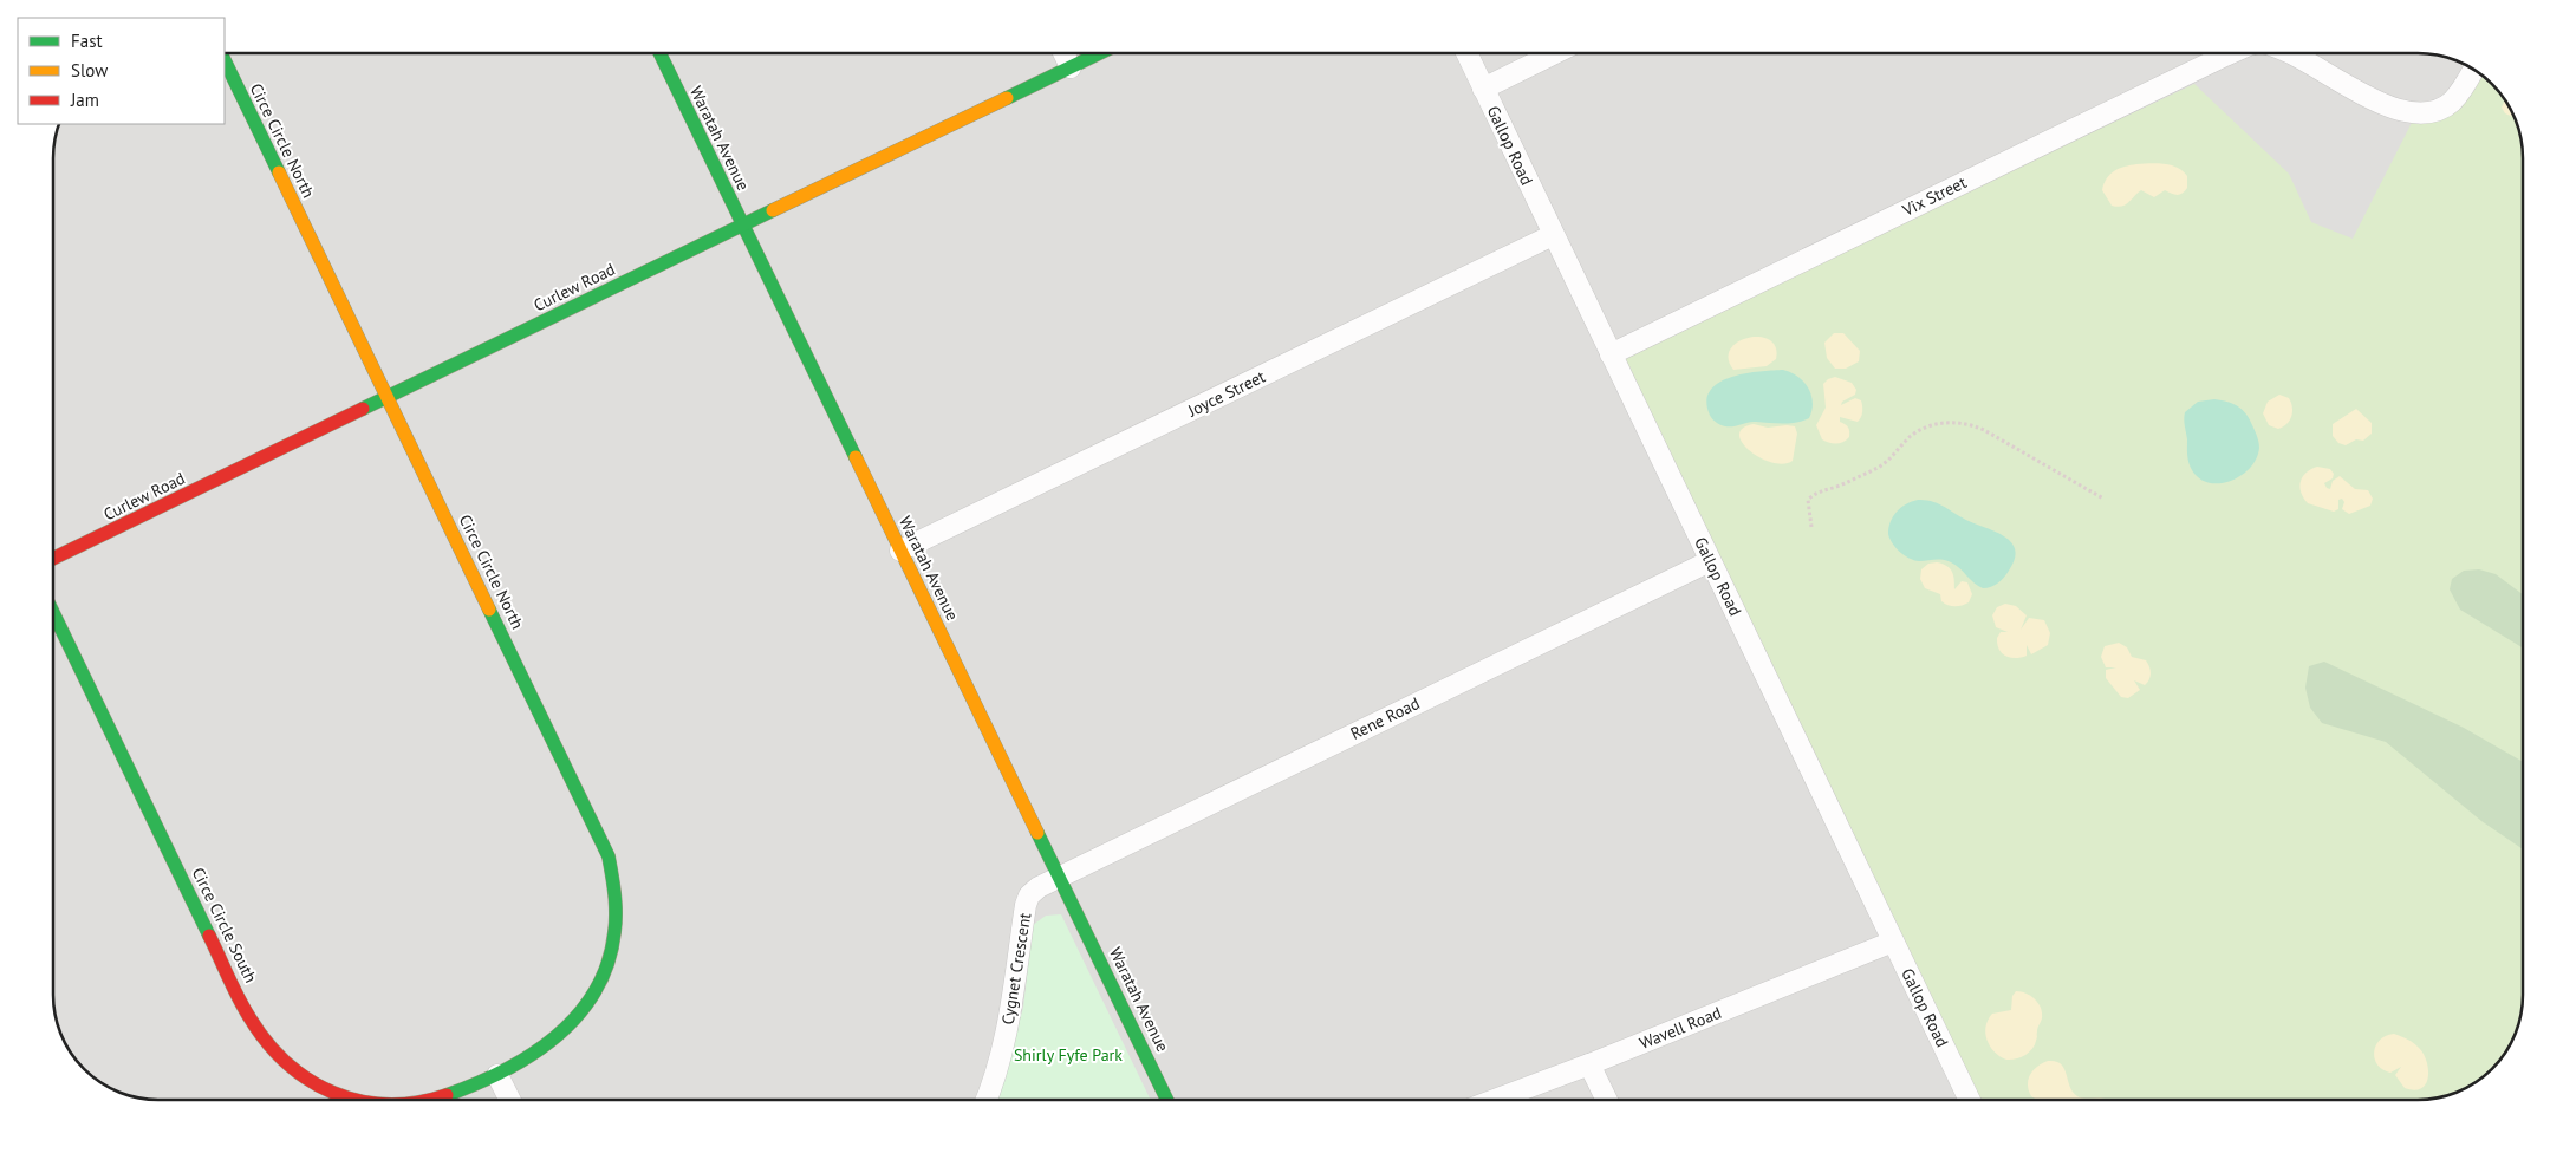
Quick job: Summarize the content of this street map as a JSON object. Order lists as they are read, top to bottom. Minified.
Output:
{"streets":{"street":["Waratah Avenue","Circe Circle North","Gallop Road","Vix Street","Curlew Road","Joyce Street","Rene Road","Circe Circle South","Cygnet Crescent","Wavell Road"]},"crossings":[["Waratah Avenue","Curlew Road"],["Waratah Avenue","Joyce Street"],["Waratah Avenue","Rene Road"],["Waratah Avenue","Cygnet Crescent"],["Circe Circle North","Curlew Road"],["Circe Circle North","Circe Circle South"],["Gallop Road","Vix Street"],["Gallop Road","Joyce Street"],["Gallop Road","Rene Road"],["Gallop Road","Wavell Road"],["Rene Road","Cygnet Crescent"]],"parks":["Shirly Fyfe Park"],"legend":["Fast","Slow","Jam"]}
